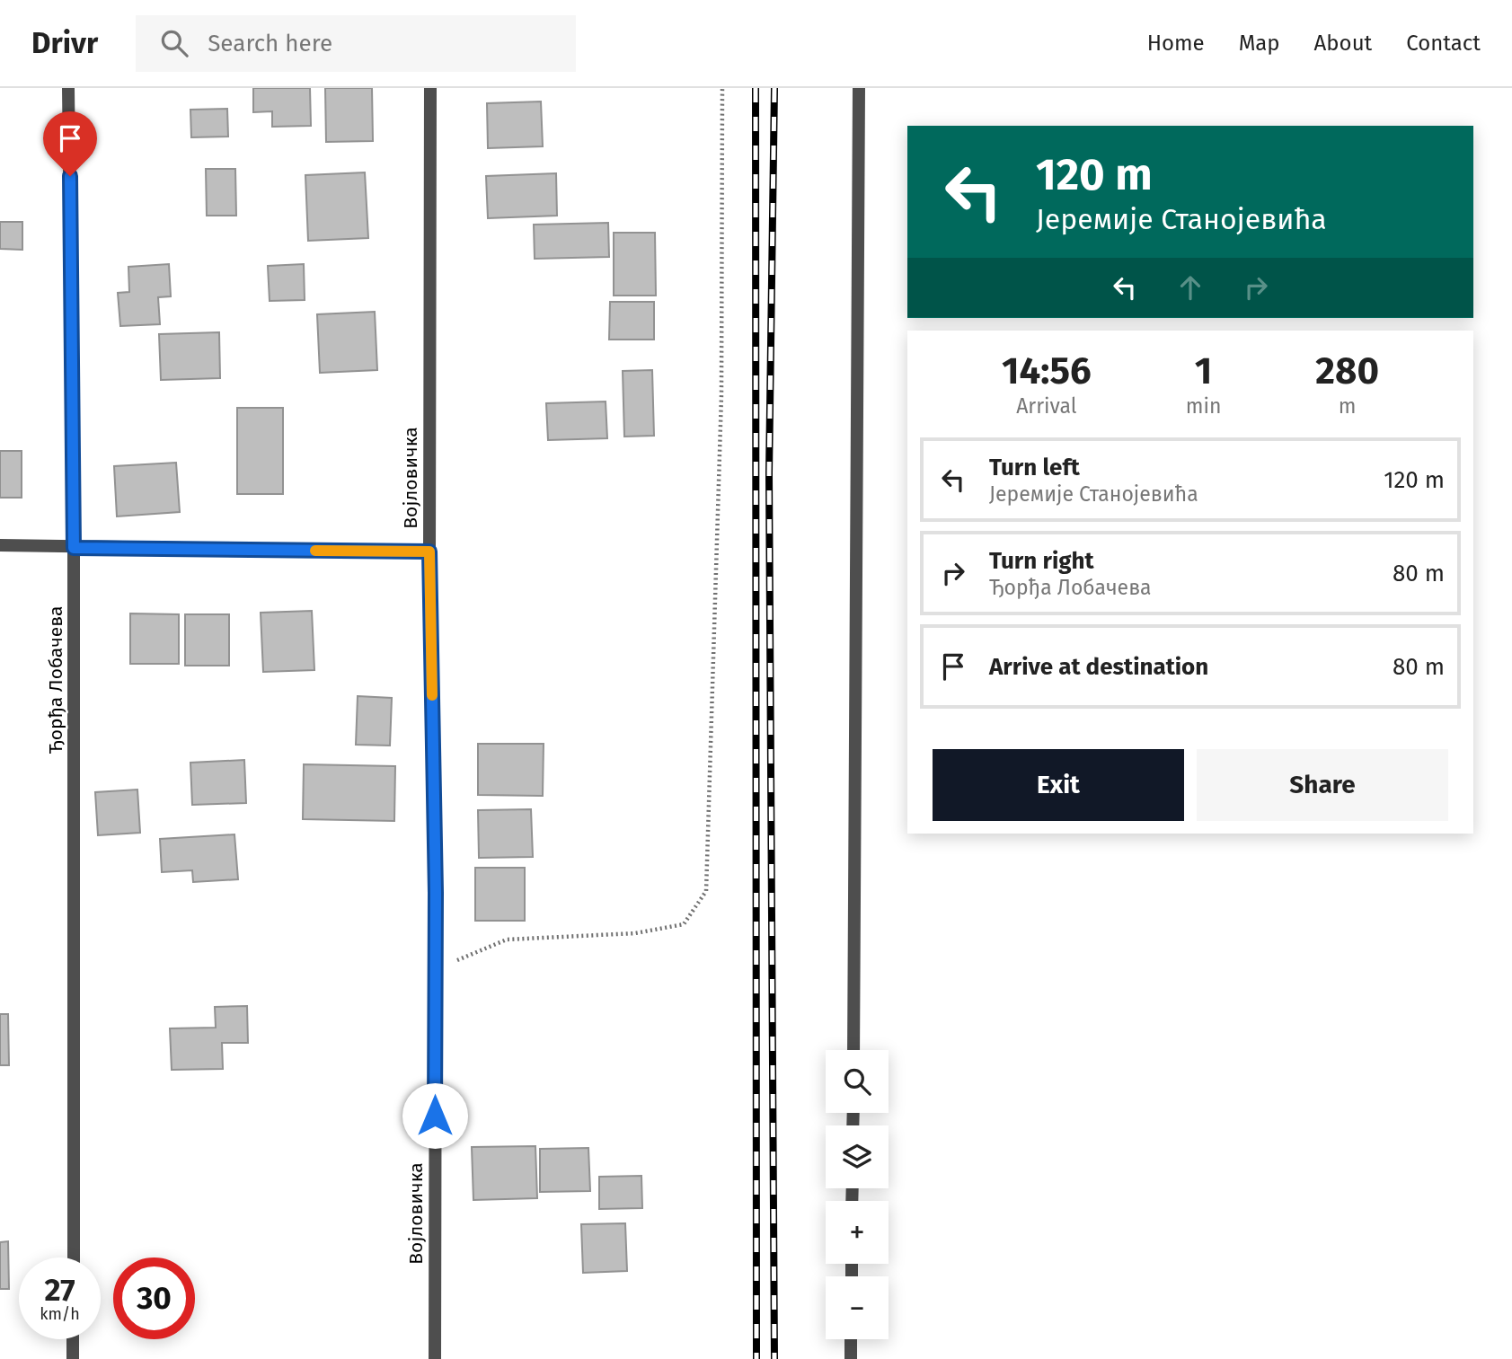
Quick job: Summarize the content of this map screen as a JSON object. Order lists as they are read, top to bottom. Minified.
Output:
{"streets":{"street":["Војловичка","Ђорђа Лобачева"]},"page":{"header":"Drivr","search":"Search here","nav":["Home","Map","About","Contact"],"turn":["120 m","Јеремије Станојевића"],"eta":["14:56","Arrival","1","min","280","m"],"list":[{"name":"Turn left","note":"Јеремије Станојевића","value":"120 m"},{"name":"Turn right","note":"Ђорђа Лобачева","value":"80 m"},{"name":"Arrive at destination","value":"80 m"}],"buttons":["Exit","Share"],"map_buttons":["+","−"],"speed":"27 km/h","limit":"30"}}
